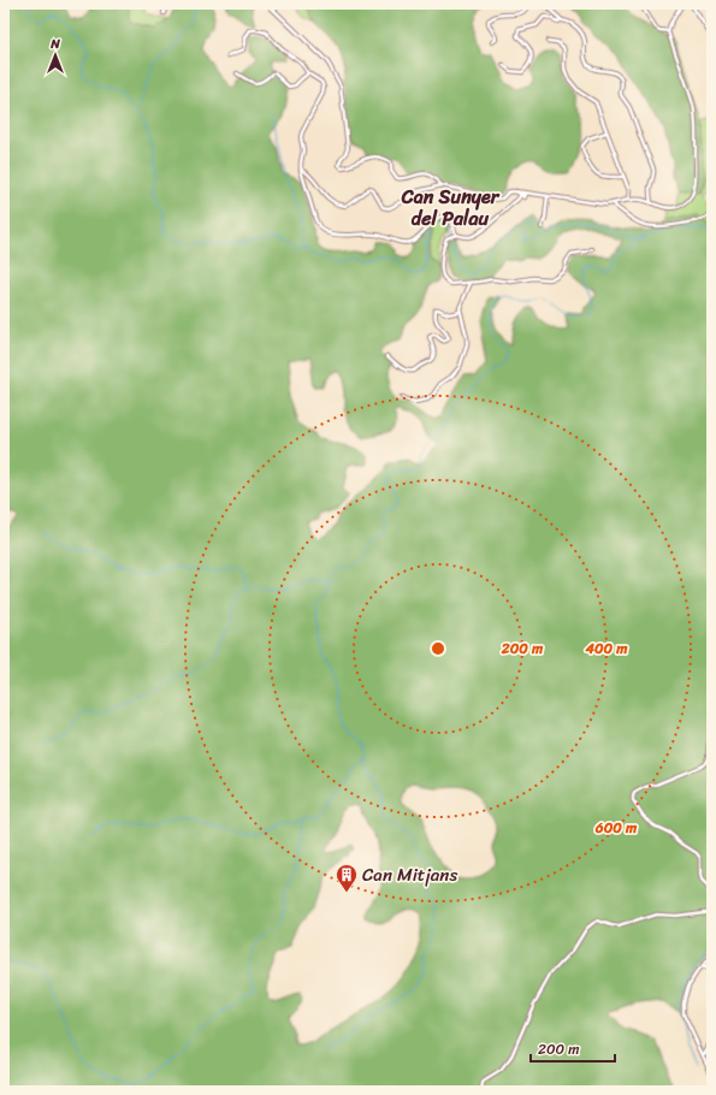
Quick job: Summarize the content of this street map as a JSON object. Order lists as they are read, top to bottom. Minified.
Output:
{"districts":["Can Sunyer del Palau"],"places":{"building":["Can Mitjans"]},"scale_bar":"200 m","north":"top","rings":["200 m","400 m","600 m"]}
